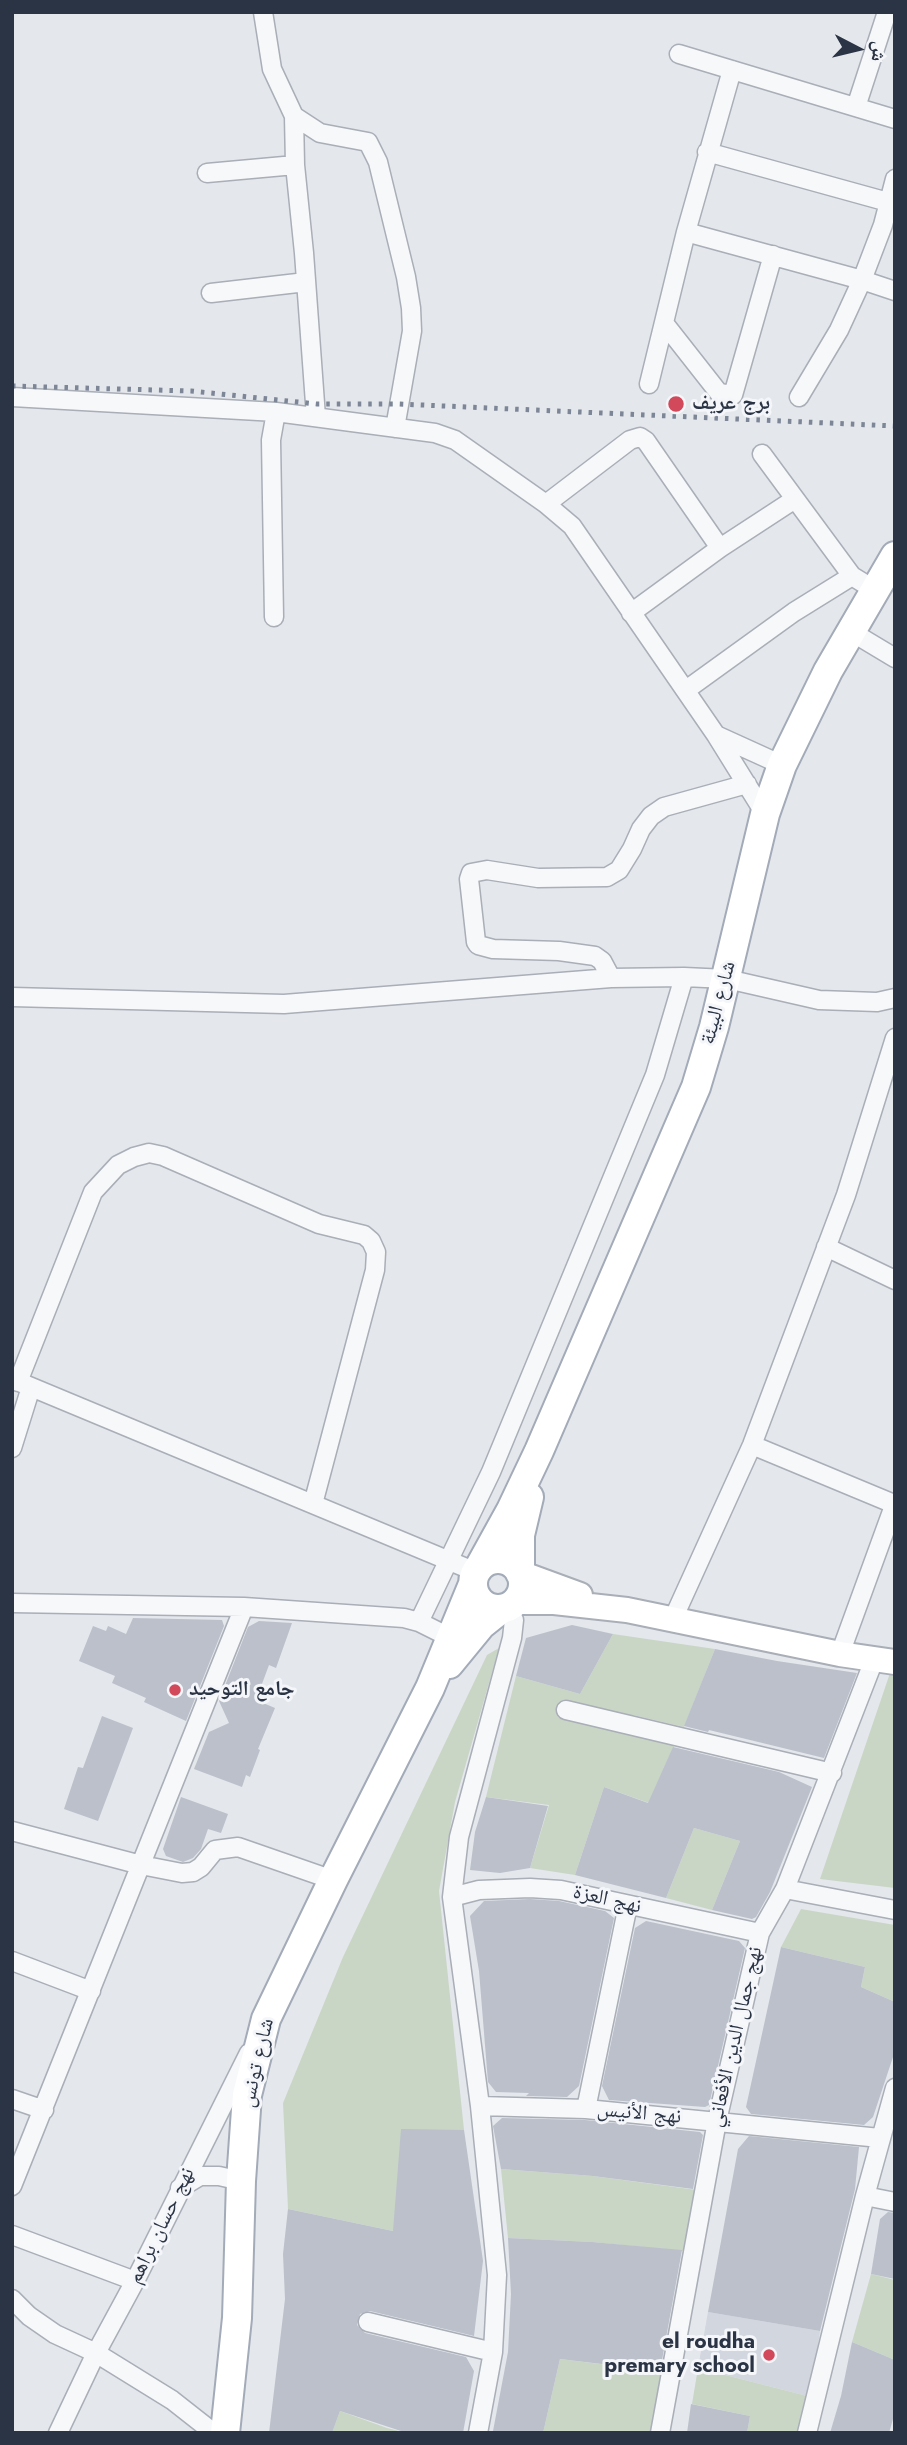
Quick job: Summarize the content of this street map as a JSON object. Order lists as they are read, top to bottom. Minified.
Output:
{"streets":{"main road":["شارع البيئة","شارع تونس"],"street":["نهج العزة","نهج جمال الدين الأفعاني","نهج الأنيس","نهج حسان براهم"]},"crossings":[["شارع البيئة","شارع تونس"],["نهج العزة","نهج جمال الدين الأفعاني"],["نهج جمال الدين الأفعاني","نهج الأنيس"],["شارع تونس","نهج حسان براهم"]],"places":["برج عريف","جامع التوحيد","el roudha premary school"],"north":"right"}
